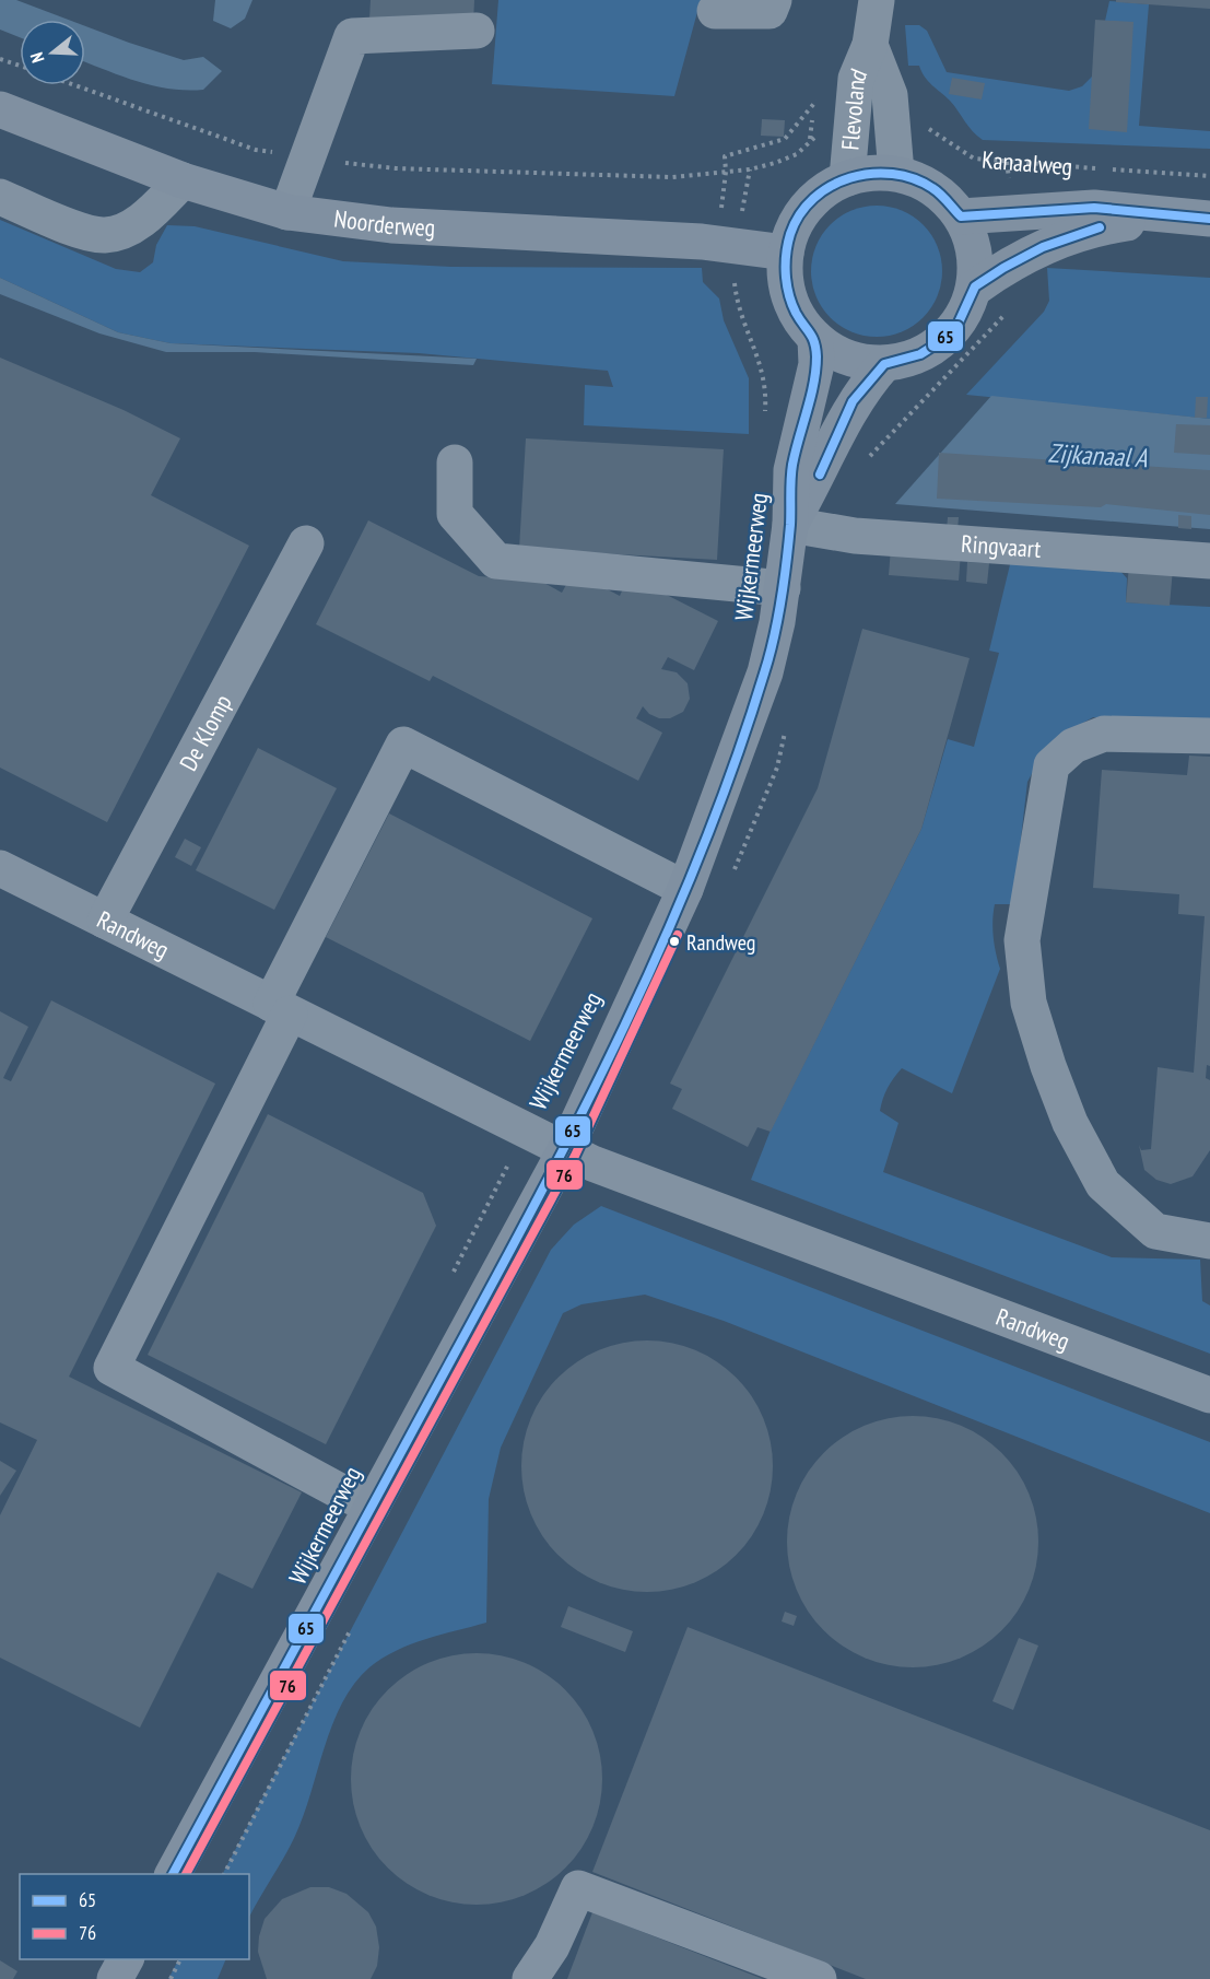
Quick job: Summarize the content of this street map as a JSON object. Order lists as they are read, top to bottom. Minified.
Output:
{"streets":{"main road":["Kanaalweg","Noorderweg","Wijkermeerweg"],"street":["Flevoland","Ringvaart","De Klomp","Randweg"]},"crossings":[["Flevoland","Kanaalweg"],["Flevoland","Noorderweg"],["Flevoland","Wijkermeerweg"],["Kanaalweg","Noorderweg"],["Kanaalweg","Wijkermeerweg"],["Noorderweg","Wijkermeerweg"],["Ringvaart","Wijkermeerweg"],["Wijkermeerweg","Randweg"],["De Klomp","Randweg"]],"water":["Zijkanaal A"],"places":["Randweg"],"lines":["transit line 65","transit line 76"],"legend":["65","76"],"north":"left"}
